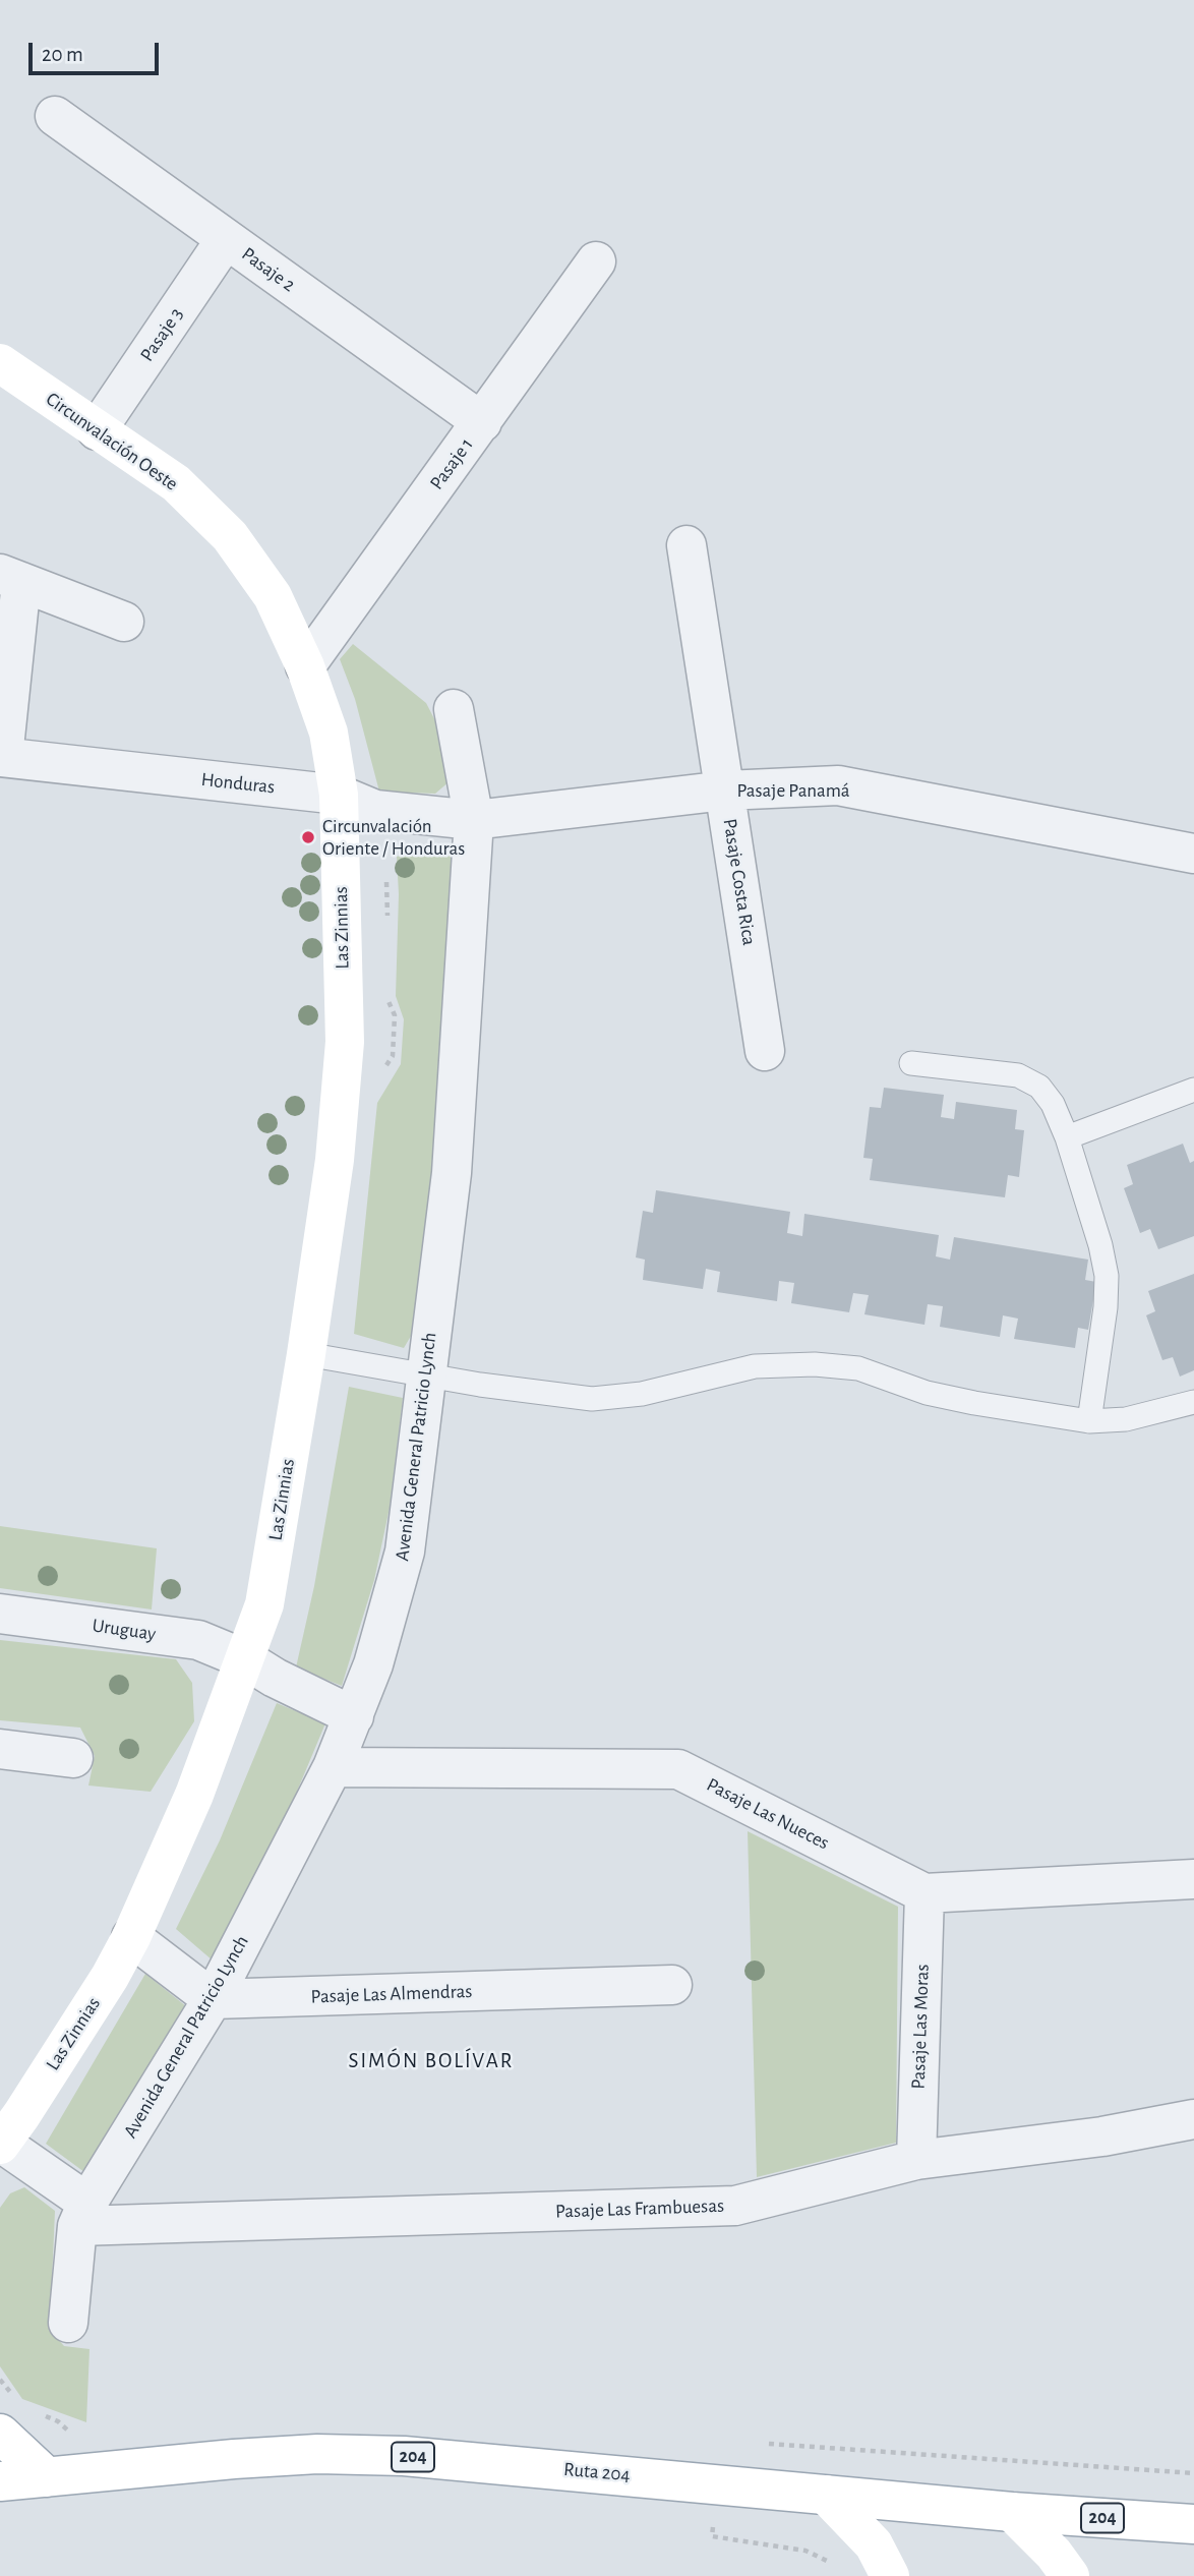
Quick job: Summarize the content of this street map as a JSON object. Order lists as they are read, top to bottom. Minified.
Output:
{"streets":{"street":["Pasaje 2","Pasaje 3","Circunvalación Oeste","Pasaje 1","Honduras","Pasaje Panamá","Pasaje Costa Rica","Las Zinnias","Avenida General Patricio Lynch","Uruguay","Pasaje Las Nueces","Pasaje Las Almendras","Pasaje Las Moras","Pasaje Las Frambuesas","204","Ruta 204"]},"crossings":[["Pasaje 2","Pasaje 3"],["Pasaje 2","Pasaje 1"],["Pasaje 3","Circunvalación Oeste"],["Circunvalación Oeste","Pasaje 1"],["Circunvalación Oeste","Honduras"],["Circunvalación Oeste","Las Zinnias"],["Honduras","Pasaje Panamá"],["Honduras","Las Zinnias"],["Honduras","Avenida General Patricio Lynch"],["Pasaje Panamá","Pasaje Costa Rica"],["Pasaje Panamá","Avenida General Patricio Lynch"],["Las Zinnias","Uruguay"],["Avenida General Patricio Lynch","Uruguay"],["Avenida General Patricio Lynch","Pasaje Las Nueces"],["Avenida General Patricio Lynch","Pasaje Las Almendras"],["Avenida General Patricio Lynch","Pasaje Las Frambuesas"],["Pasaje Las Nueces","Pasaje Las Moras"],["Pasaje Las Moras","Pasaje Las Frambuesas"]],"districts":["SIMÓN BOLÍVAR"],"places":["Circunvalación Oriente / Honduras"],"scale_bar":"20 m"}
